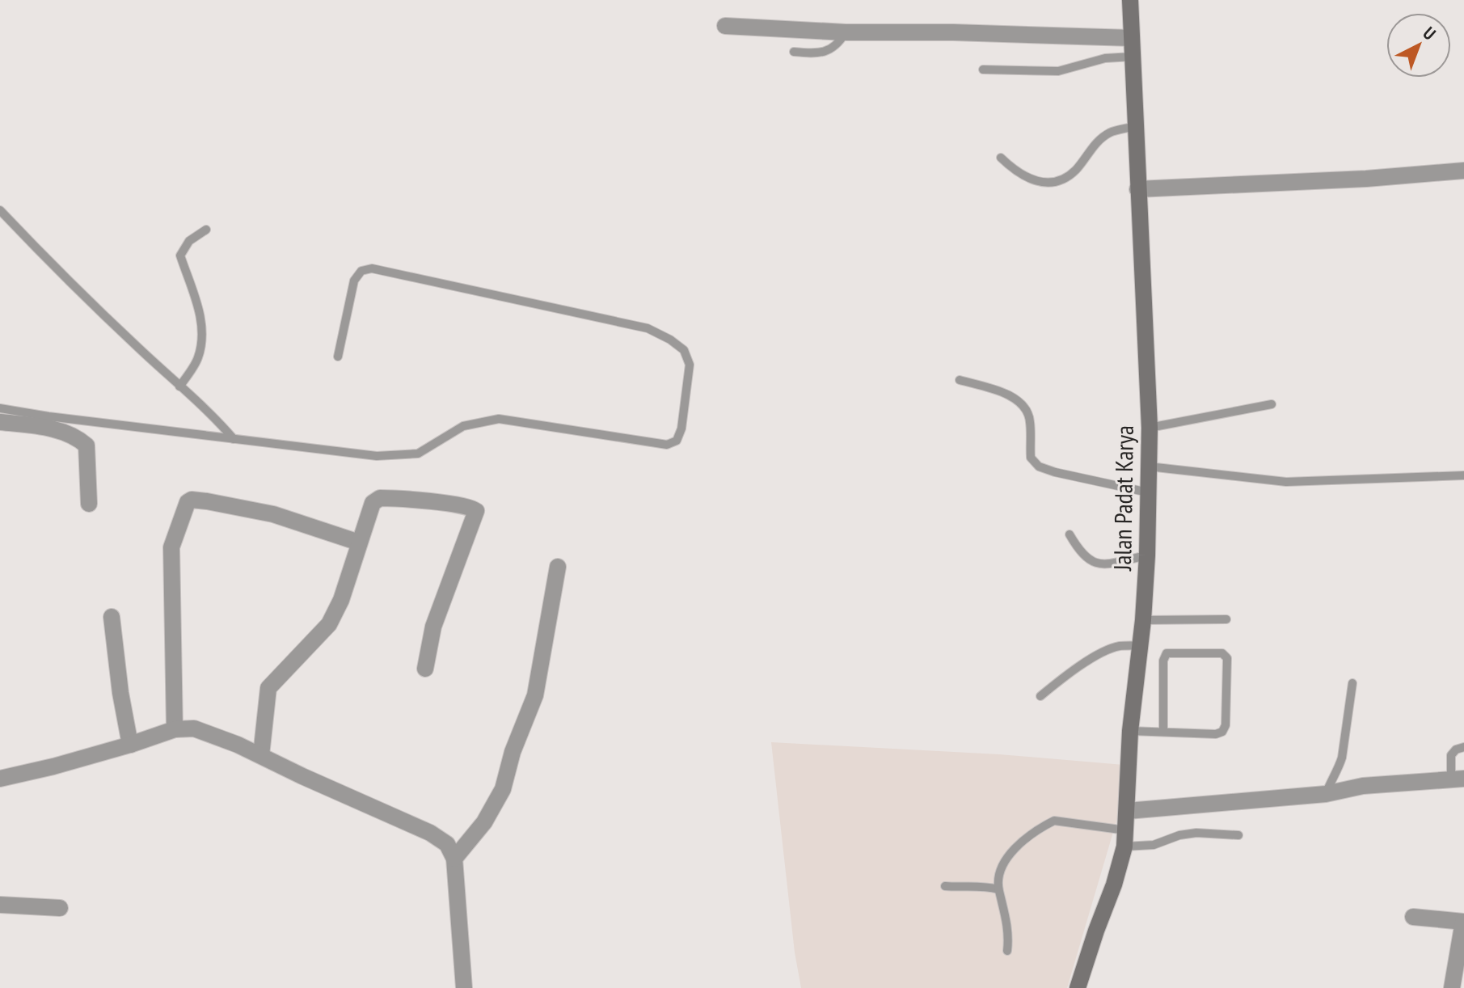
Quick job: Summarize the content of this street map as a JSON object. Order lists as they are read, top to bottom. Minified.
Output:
{"streets":{"street":["Jalan Padat Karya"]},"north":"top right"}
